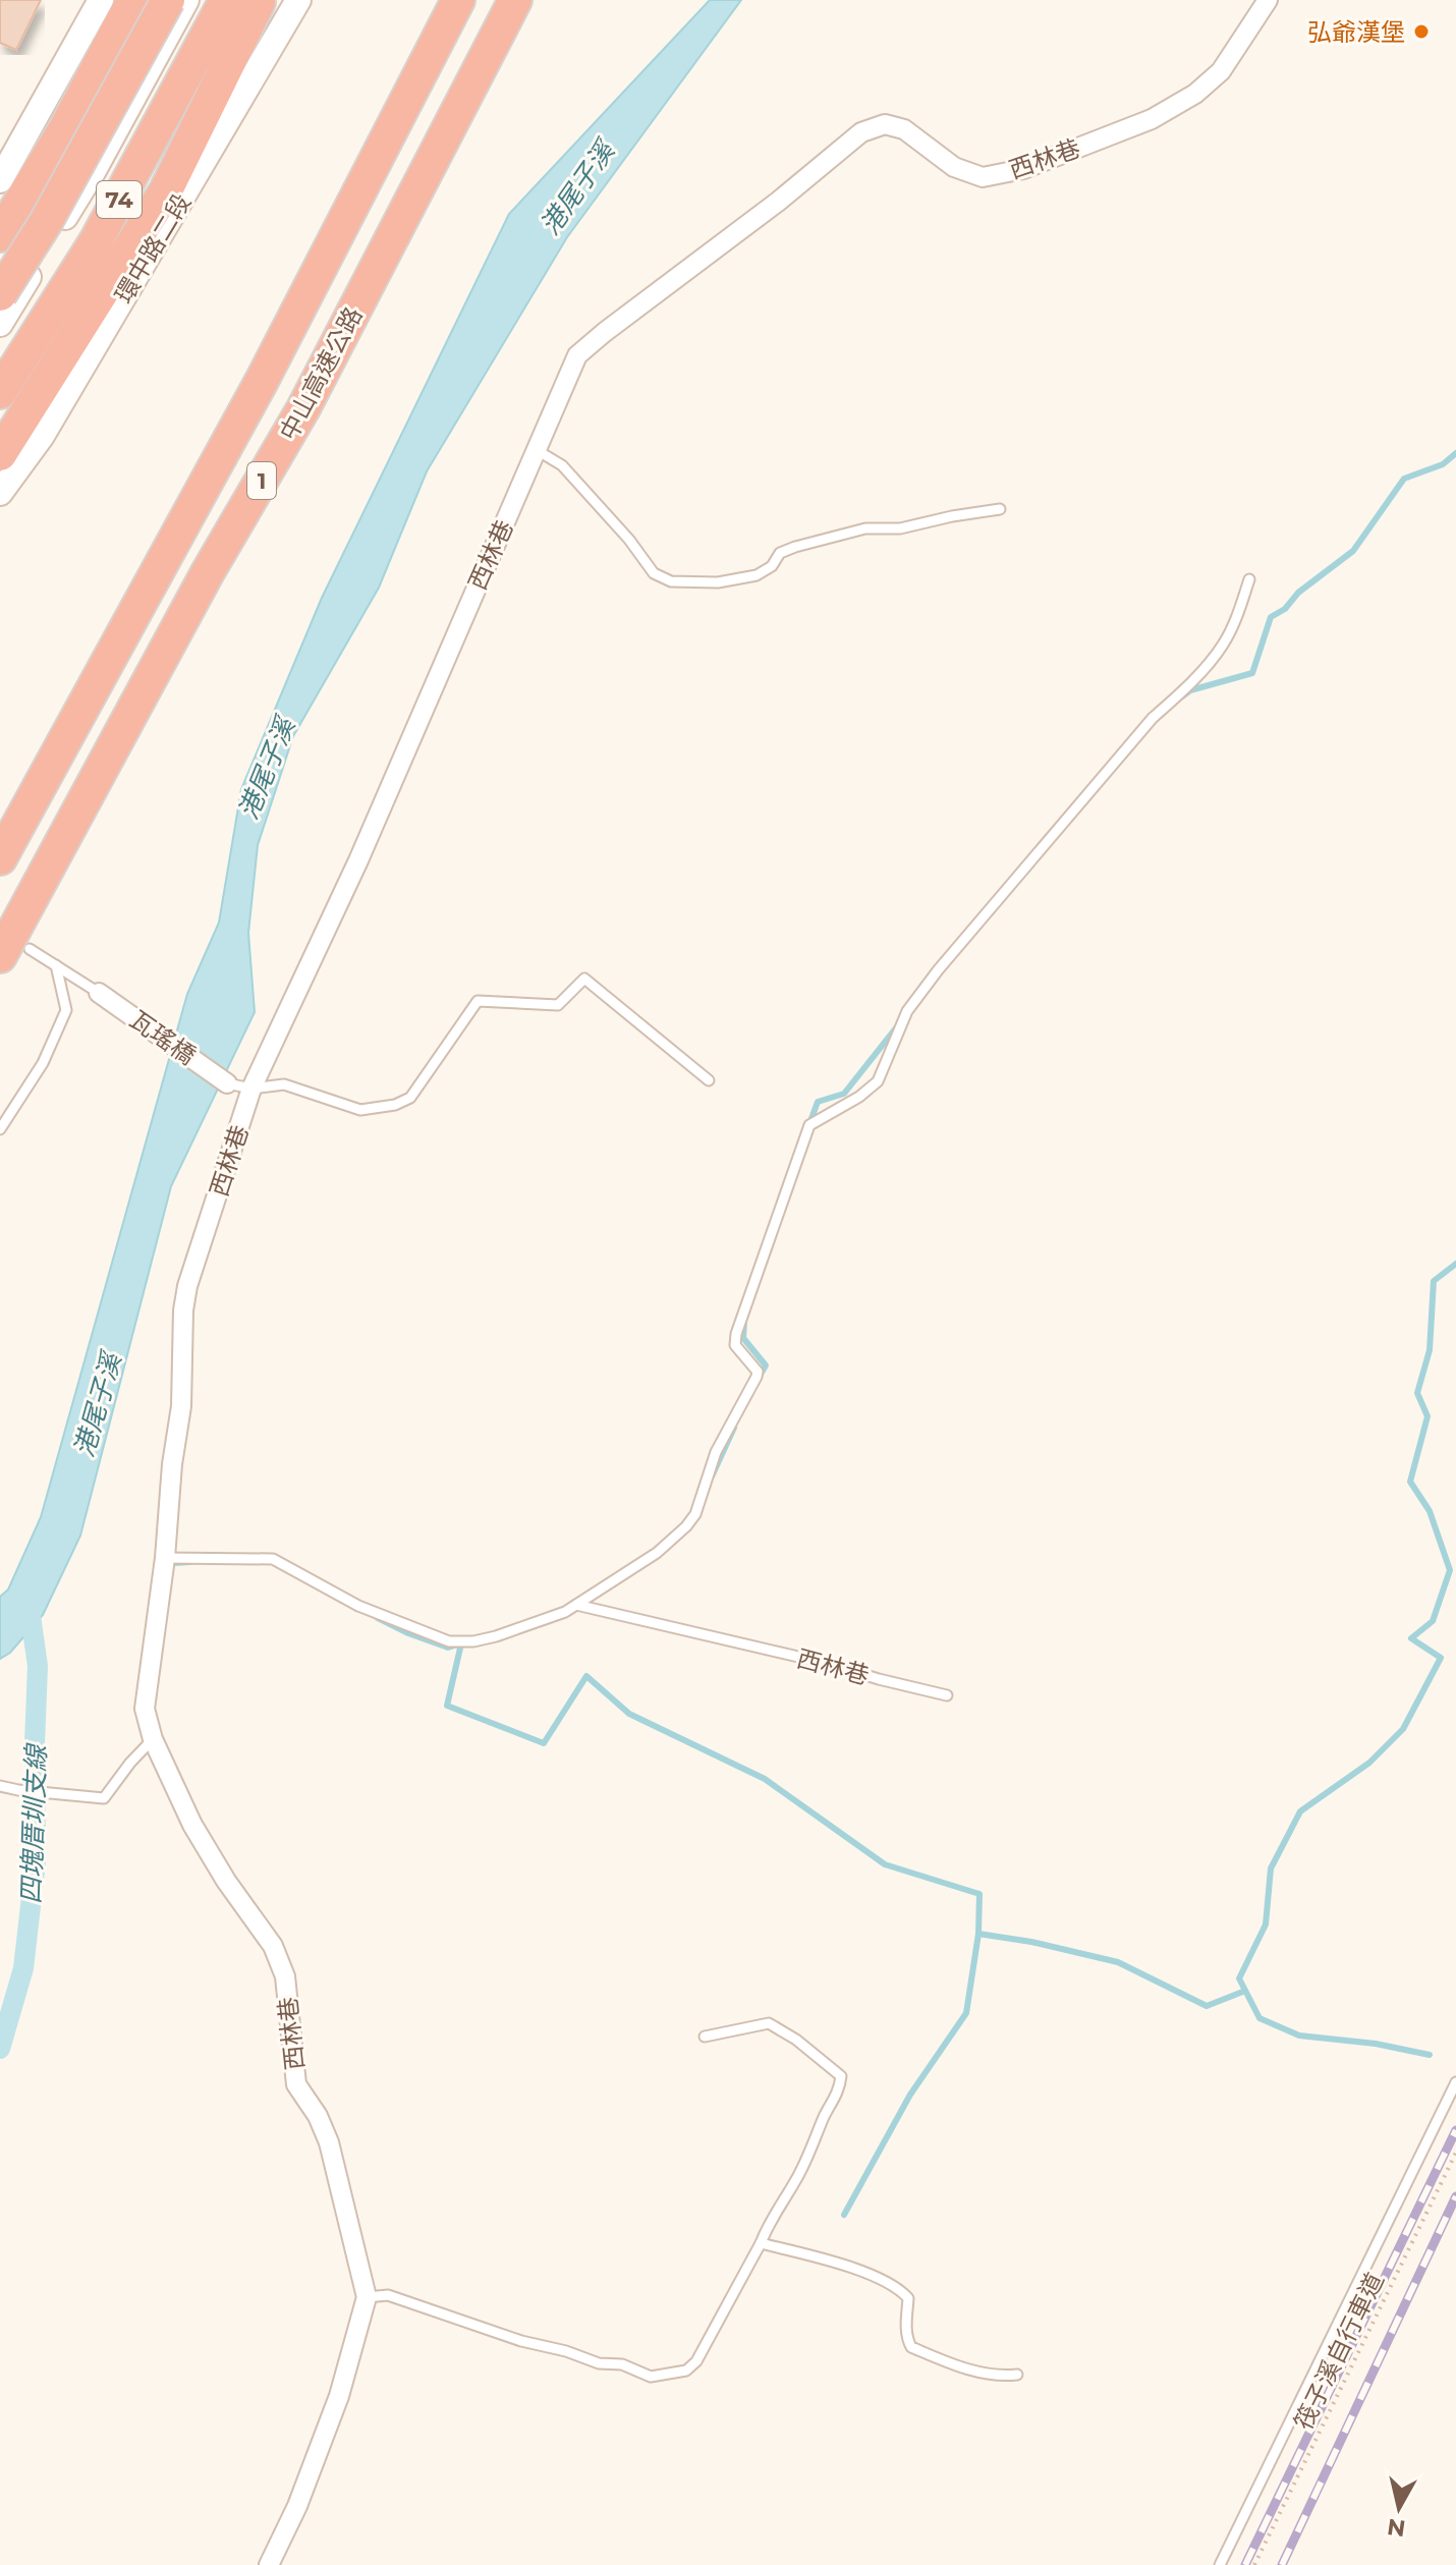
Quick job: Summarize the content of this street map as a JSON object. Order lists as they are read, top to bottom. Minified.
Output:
{"streets":{"highway":["74","中山高速公路","1"],"street":["西林巷","環中路二段","瓦瑤橋"],"path":["筏子溪自行車道"]},"water":["港尾子溪","四塊厝圳支線"],"places":["弘爺漢堡"],"north":"bottom"}
